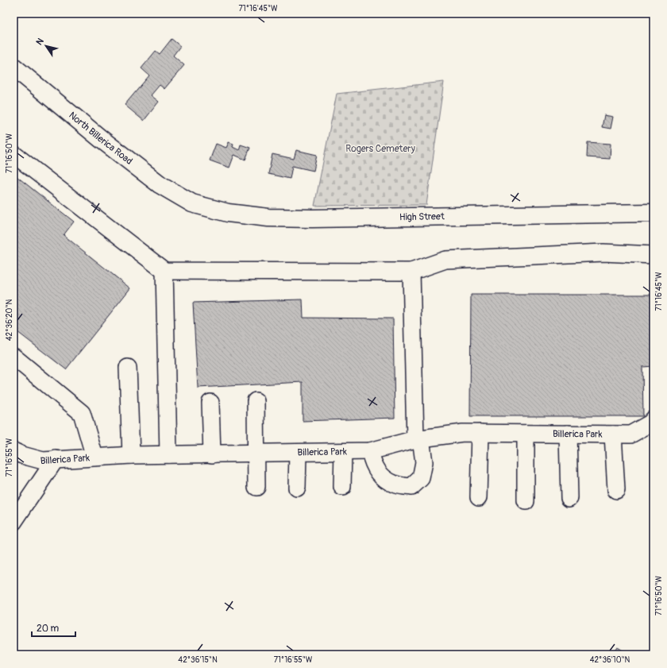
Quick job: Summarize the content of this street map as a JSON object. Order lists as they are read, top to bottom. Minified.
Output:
{"streets":{"main road":["North Billerica Road","High Street"],"street":["Billerica Park"]},"crossings":[["North Billerica Road","High Street"]],"parks":["Rogers Cemetery"],"scale_bar":"20 m","north":"top left","coordinates":["71°16'45\"W","71°16'50\"W","42°36'20\"N","71°16'55\"W","42°36'15\"N","42°36'10\"N"]}
